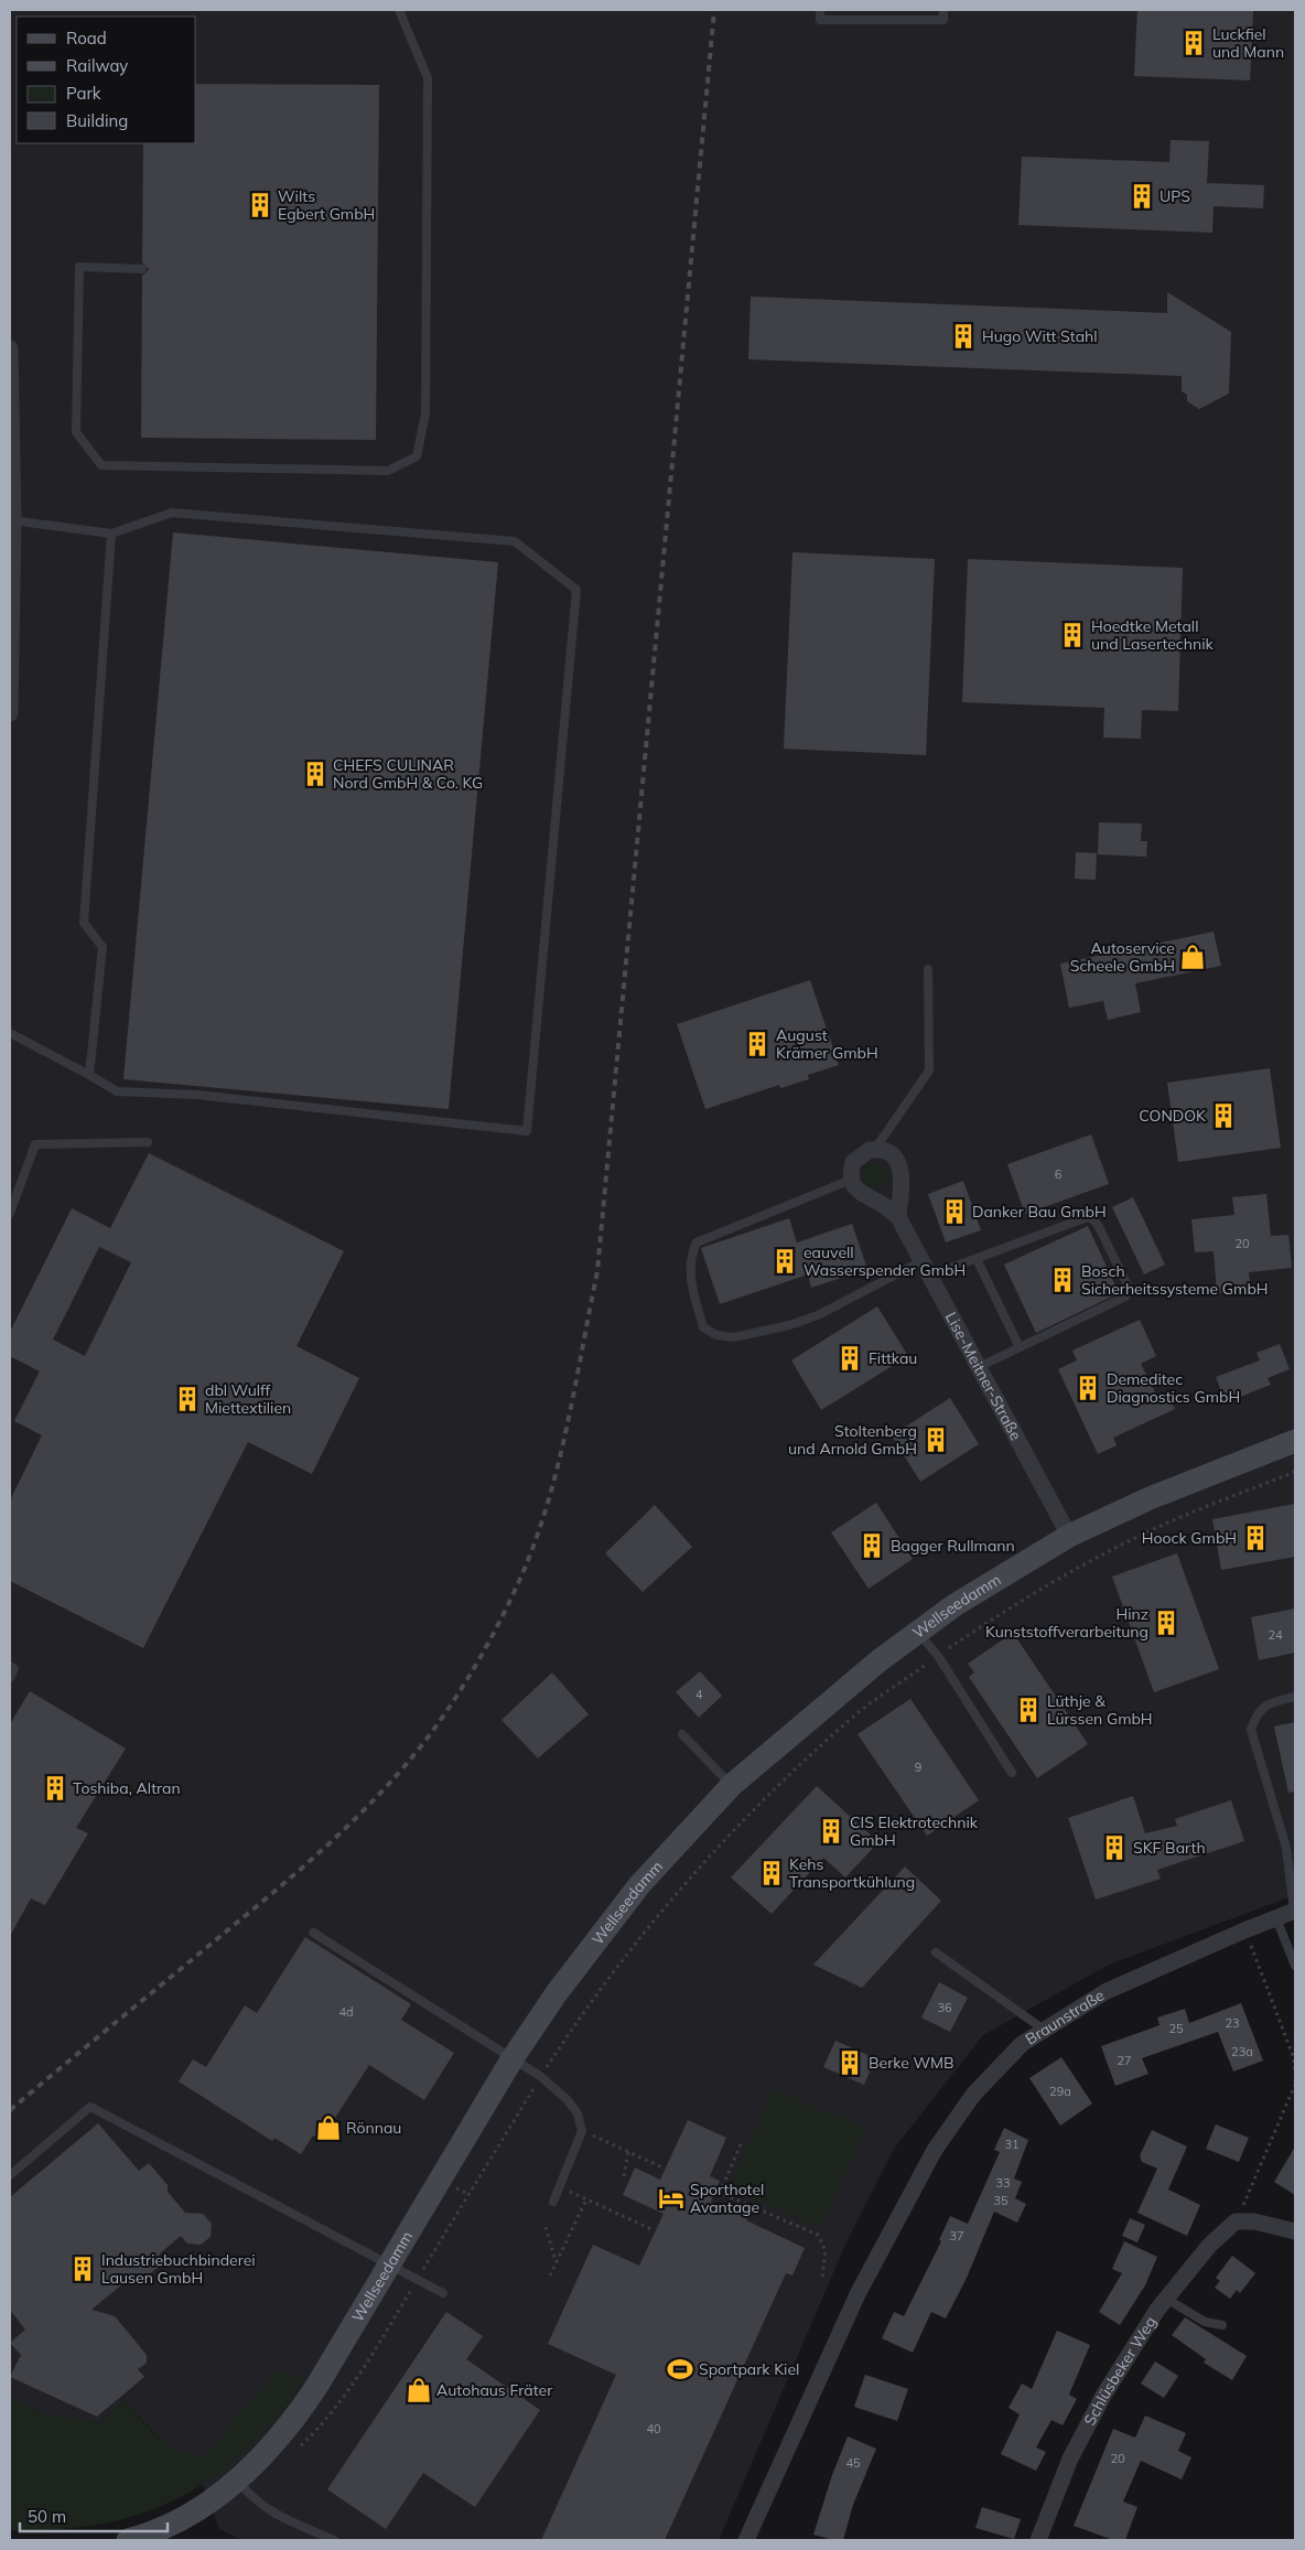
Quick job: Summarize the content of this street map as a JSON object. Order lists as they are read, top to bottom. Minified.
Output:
{"streets":{"main road":["Wellseedamm"],"street":["Lise-Meitner-Straße","Braunstraße","Schlüsbeker Weg"]},"crossings":[["Lise-Meitner-Straße","Wellseedamm"]],"places":{"building":["Luckfiel und Mann","UPS","Wilts Egbert GmbH","Hugo Witt Stahl","Hoedtke Metall und Lasertechnik","CHEFS CULINAR Nord GmbH & Co. KG","August Krämer GmbH","CONDOK","Danker Bau GmbH","eauvell Wasserspender GmbH","Bosch Sicherheitssysteme GmbH","Fittkau","Demeditec Diagnostics GmbH","dbl Wulff Miettextilien","Stoltenberg und Arnold GmbH","Hoock GmbH","Bagger Rullmann","Hinz Kunststoffverarbeitung","Lüthje & Lürssen GmbH","Toshiba, Altran","CIS Elektrotechnik GmbH","SKF Barth","Kehs Transportkühlung","Berke WMB","Industriebuchbinderei Lausen GmbH"],"shop":["Autoservice Scheele GmbH","Rönnau","Autohaus Fräter"],"hotel":["Sporthotel Avantage"],"sports":["Sportpark Kiel"]},"house_numbers":["6","20","24","4","9","36","4d","23","25","23a","27","29a","31","33","35","37","40","20","45"],"legend":["Road","Railway","Park","Building"],"scale_bar":"50 m"}
